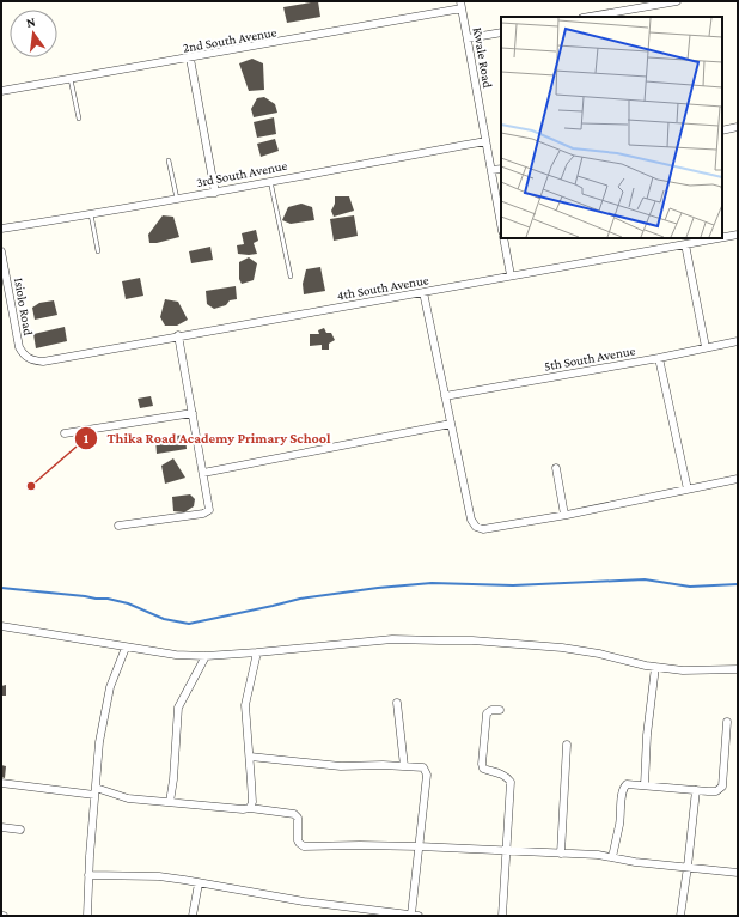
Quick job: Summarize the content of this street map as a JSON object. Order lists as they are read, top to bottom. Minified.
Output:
{"streets":{"street":["2nd South Avenue","Kwale Road","3rd South Avenue","4th South Avenue","Isiolo Road","5th South Avenue"]},"crossings":[["2nd South Avenue","Kwale Road"],["Kwale Road","3rd South Avenue"],["4th South Avenue","Isiolo Road"]],"places":["Thika Road Academy Primary School"],"north":"top"}
